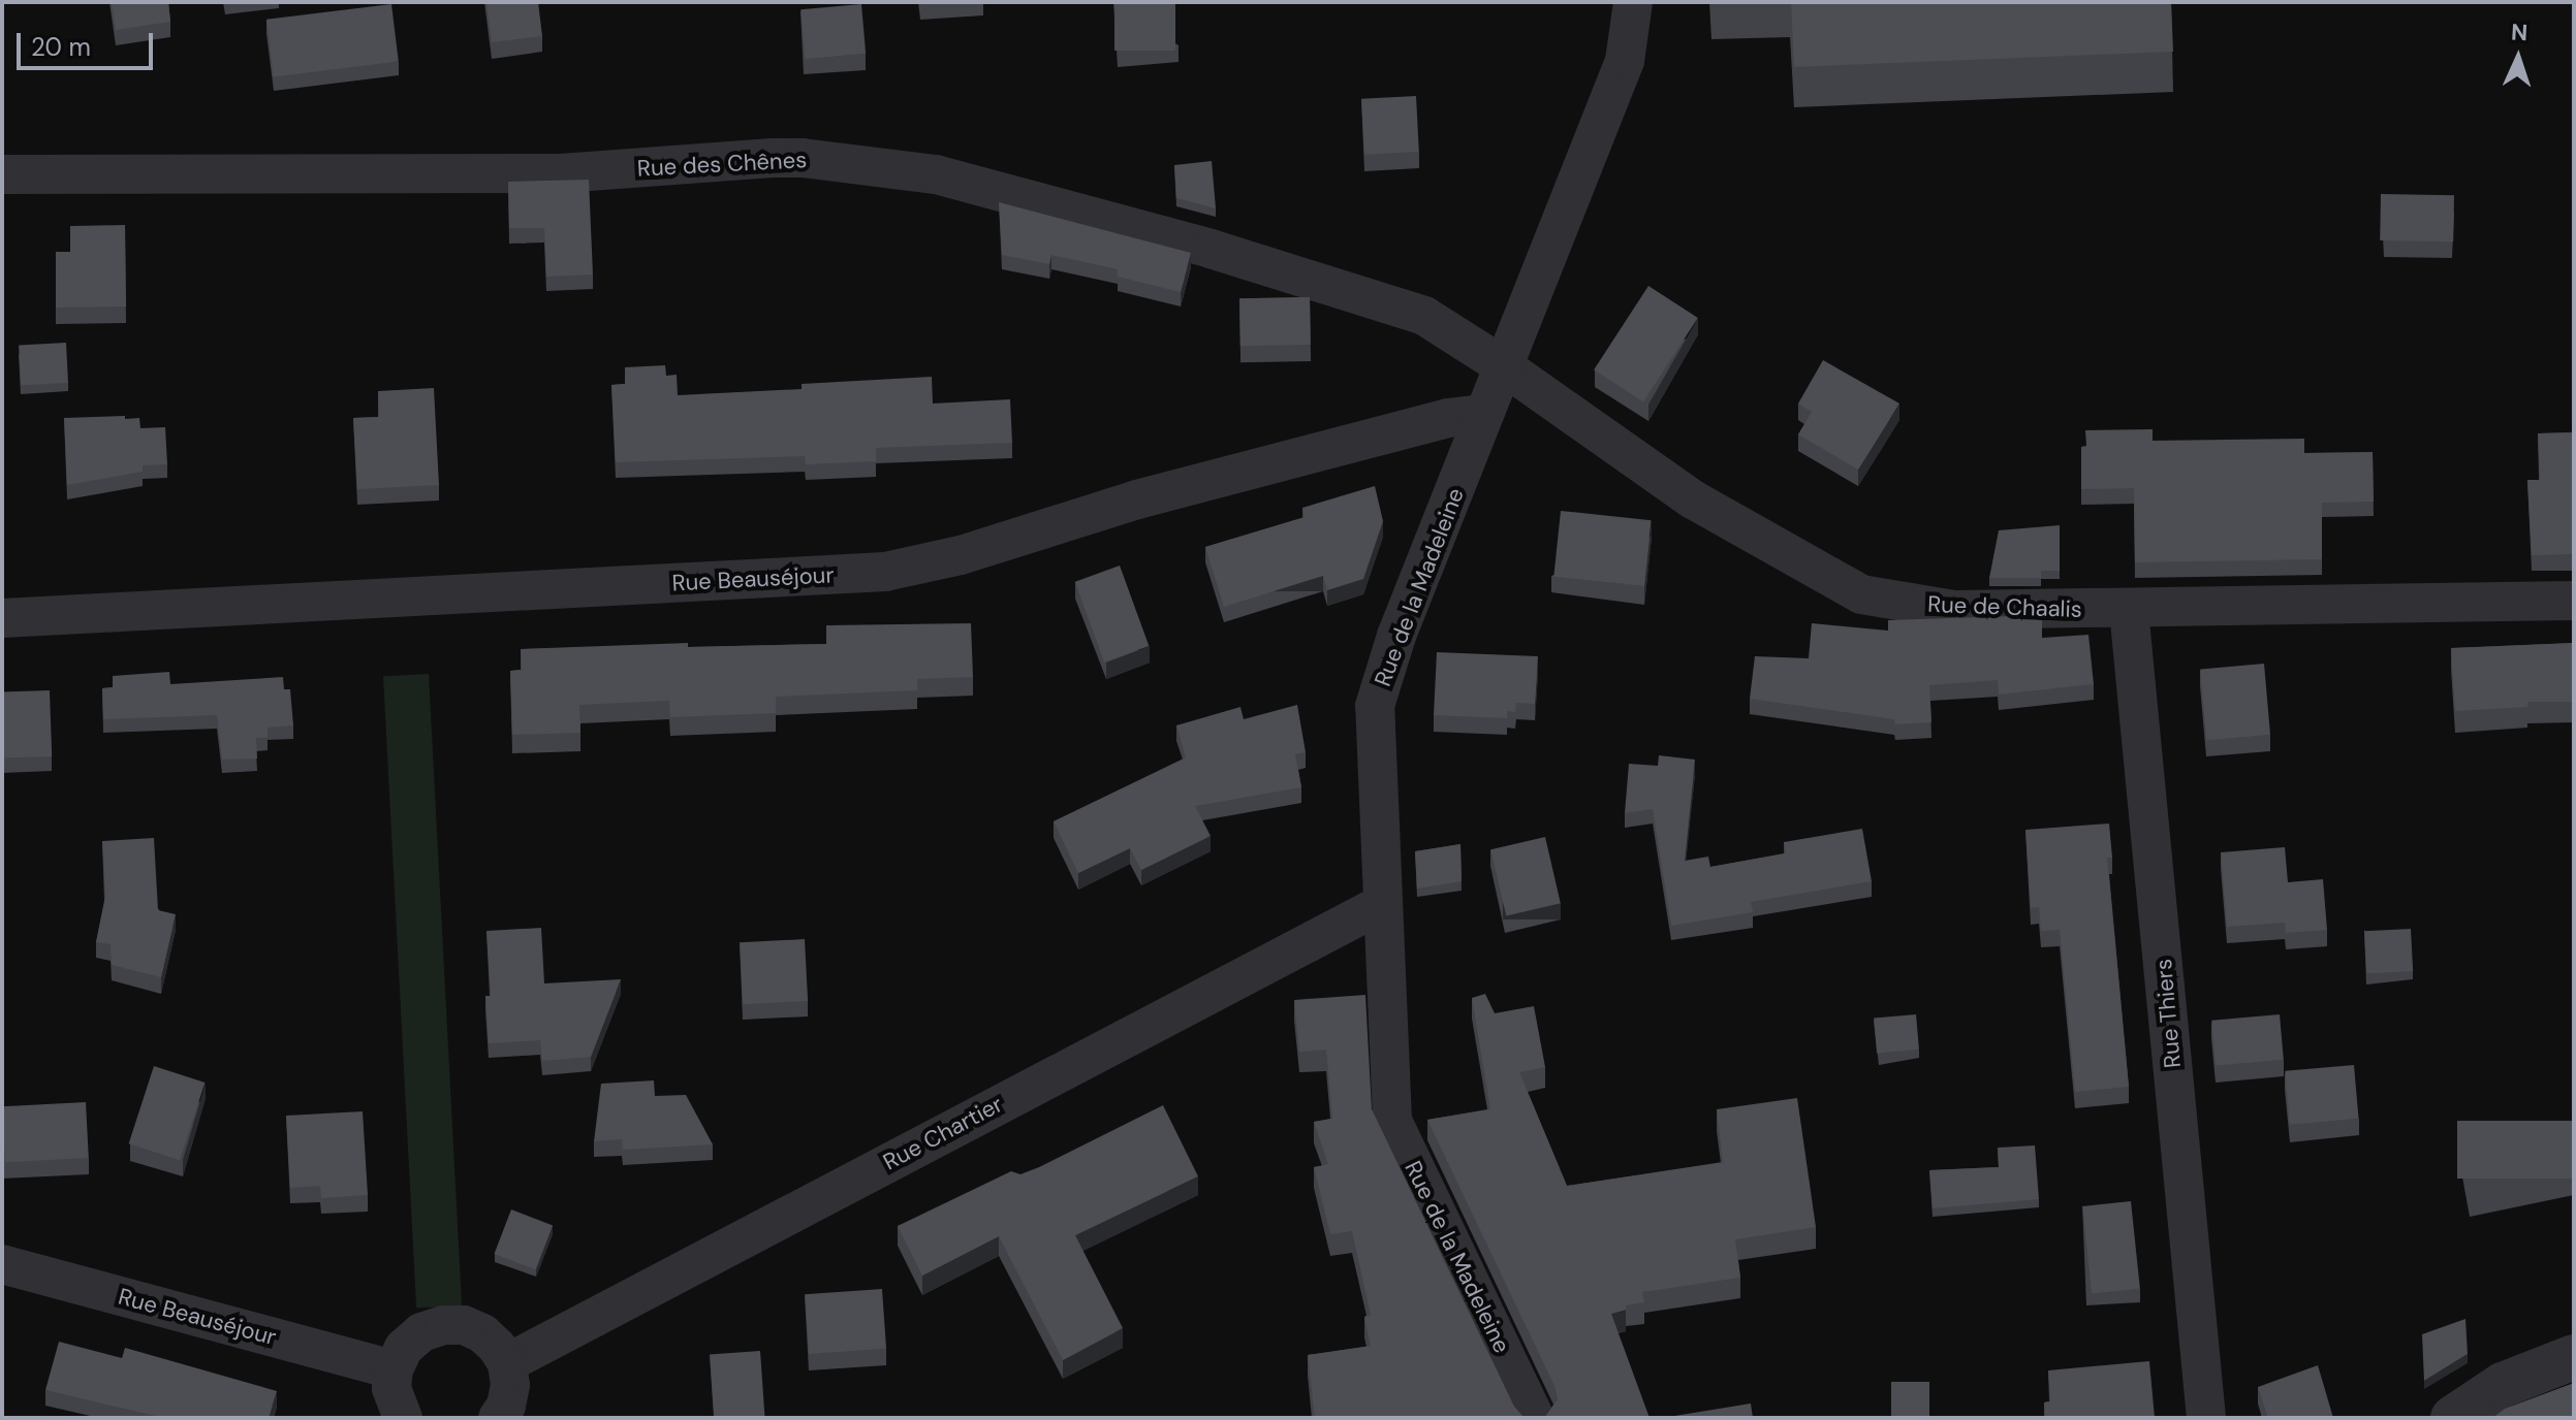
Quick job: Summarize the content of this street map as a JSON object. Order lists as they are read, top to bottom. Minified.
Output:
{"streets":{"street":["Rue des Chênes","Rue Beauséjour","Rue de la Madeleine","Rue de Chaalis","Rue Thiers","Rue Chartier"]},"crossings":[["Rue des Chênes","Rue de la Madeleine"],["Rue des Chênes","Rue de Chaalis"],["Rue Beauséjour","Rue de la Madeleine"],["Rue de la Madeleine","Rue de Chaalis"],["Rue de la Madeleine","Rue Chartier"],["Rue de Chaalis","Rue Thiers"]],"scale_bar":"20 m","north":"top"}
